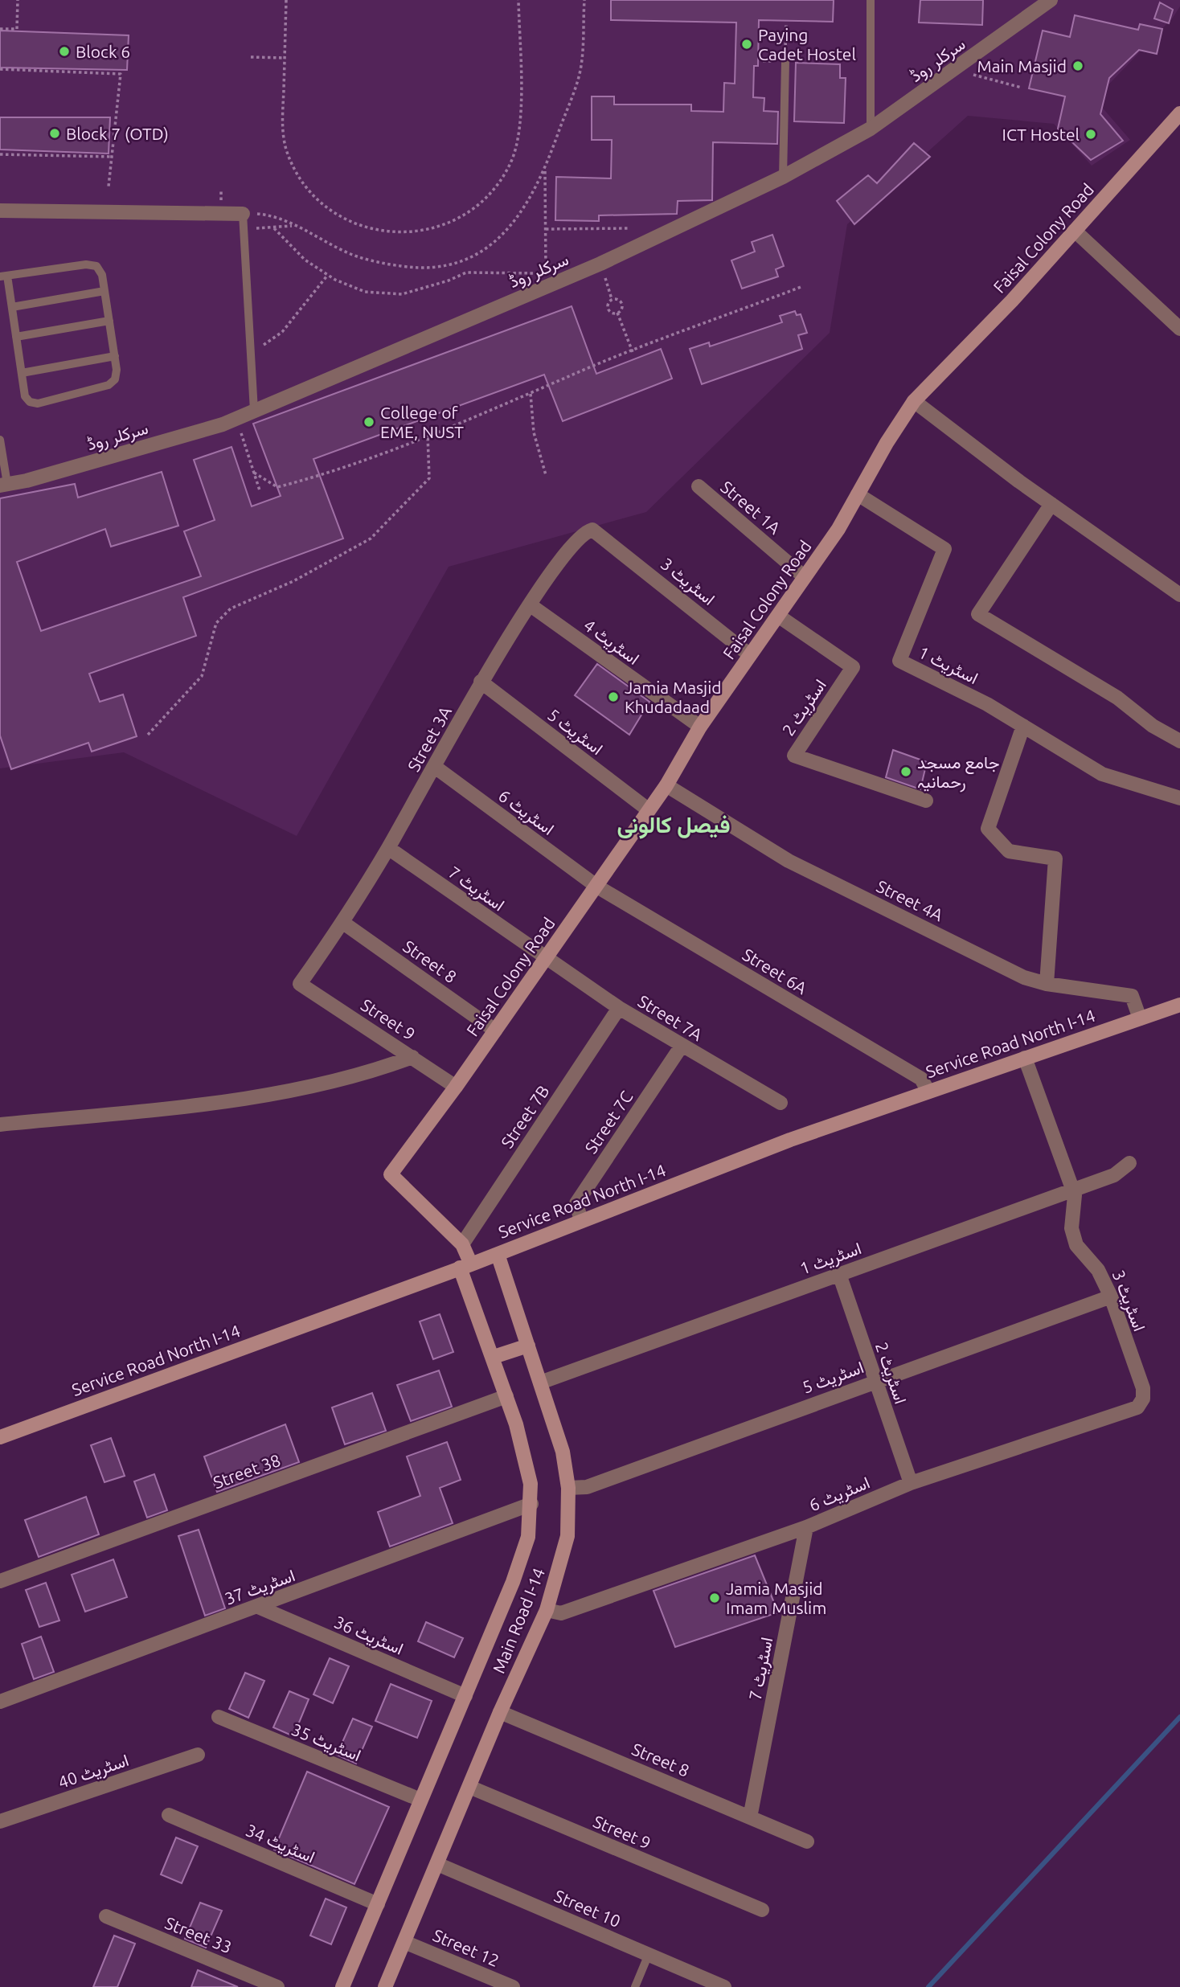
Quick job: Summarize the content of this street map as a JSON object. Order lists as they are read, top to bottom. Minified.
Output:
{"streets":{"main road":["Faisal Colony Road","Service Road North I-14","Main Road I-14"],"street":["سرکلر روڈ","Street 1A","اسٹریٹ 3","اسٹریٹ 4","اسٹریٹ 1","اسٹریٹ 2","اسٹریٹ 5","Street 3A","اسٹریٹ 6","اسٹریٹ 7","Street 4A","Street 8","Street 6A","Street 7A","Street 9","Street 7B","Street 7C","Street 38","اسٹریٹ 37","اسٹریٹ 36","اسٹریٹ 35","اسٹریٹ 40","اسٹریٹ 34","Street 10","Street 33","Street 12"]},"crossings":[["Faisal Colony Road","Street 1A"],["Faisal Colony Road","اسٹریٹ 3"],["Faisal Colony Road","اسٹریٹ 4"],["Faisal Colony Road","اسٹریٹ 1"],["Faisal Colony Road","اسٹریٹ 2"],["Faisal Colony Road","اسٹریٹ 5"],["Faisal Colony Road","اسٹریٹ 6"],["Faisal Colony Road","اسٹریٹ 7"],["Faisal Colony Road","Street 4A"],["Faisal Colony Road","Street 8"],["Faisal Colony Road","Street 6A"],["Faisal Colony Road","Street 7A"],["Faisal Colony Road","Street 9"],["Faisal Colony Road","Service Road North I-14"],["Faisal Colony Road","Street 7B"],["Faisal Colony Road","Main Road I-14"],["اسٹریٹ 3","اسٹریٹ 1"],["اسٹریٹ 3","اسٹریٹ 5"],["اسٹریٹ 3","Street 3A"],["اسٹریٹ 3","اسٹریٹ 6"],["اسٹریٹ 3","Service Road North I-14"],["اسٹریٹ 4","Street 3A"],["اسٹریٹ 1","اسٹریٹ 2"],["اسٹریٹ 1","Main Road I-14"],["اسٹریٹ 2","اسٹریٹ 5"],["اسٹریٹ 2","اسٹریٹ 6"],["اسٹریٹ 5","Street 3A"],["اسٹریٹ 5","Main Road I-14"],["Street 3A","اسٹریٹ 6"],["Street 3A","اسٹریٹ 7"],["Street 3A","Street 8"],["Street 3A","Street 9"],["اسٹریٹ 6","اسٹریٹ 7"],["اسٹریٹ 6","Street 6A"],["اسٹریٹ 6","Main Road I-14"],["اسٹریٹ 7","Street 8"],["اسٹریٹ 7","Street 7A"],["Street 4A","Service Road North I-14"],["Street 8","Main Road I-14"],["Street 6A","Service Road North I-14"],["Street 7A","Street 7B"],["Street 7A","Street 7C"],["Street 9","Main Road I-14"],["Service Road North I-14","Street 7C"],["Service Road North I-14","Main Road I-14"],["Street 38","Main Road I-14"],["اسٹریٹ 37","Main Road I-14"],["اسٹریٹ 37","اسٹریٹ 36"],["Main Road I-14","اسٹریٹ 36"],["Main Road I-14","اسٹریٹ 35"],["Main Road I-14","اسٹریٹ 34"],["Main Road I-14","Street 10"],["Main Road I-14","Street 12"]],"districts":["فیصل کالونی"],"places":["Paying Cadet Hostel","Block 6","Main Masjid","Block 7 (OTD)","ICT Hostel","College of EME, NUST","Jamia Masjid Khudadaad","جامع مسجد رحمانیہ","Jamia Masjid Imam Muslim"]}
